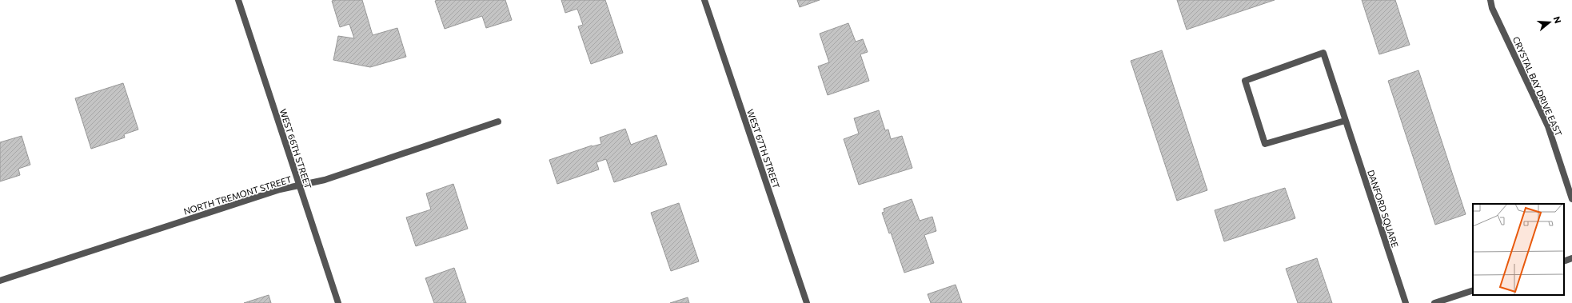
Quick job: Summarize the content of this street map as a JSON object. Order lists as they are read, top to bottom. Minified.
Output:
{"streets":{"street":["CRYSTAL BAY DRIVE EAST","WEST 66TH STREET","WEST 67TH STREET","NORTH TREMONT STREET","DANFORD SQUARE"]},"crossings":[["WEST 66TH STREET","NORTH TREMONT STREET"]],"north":"right"}
